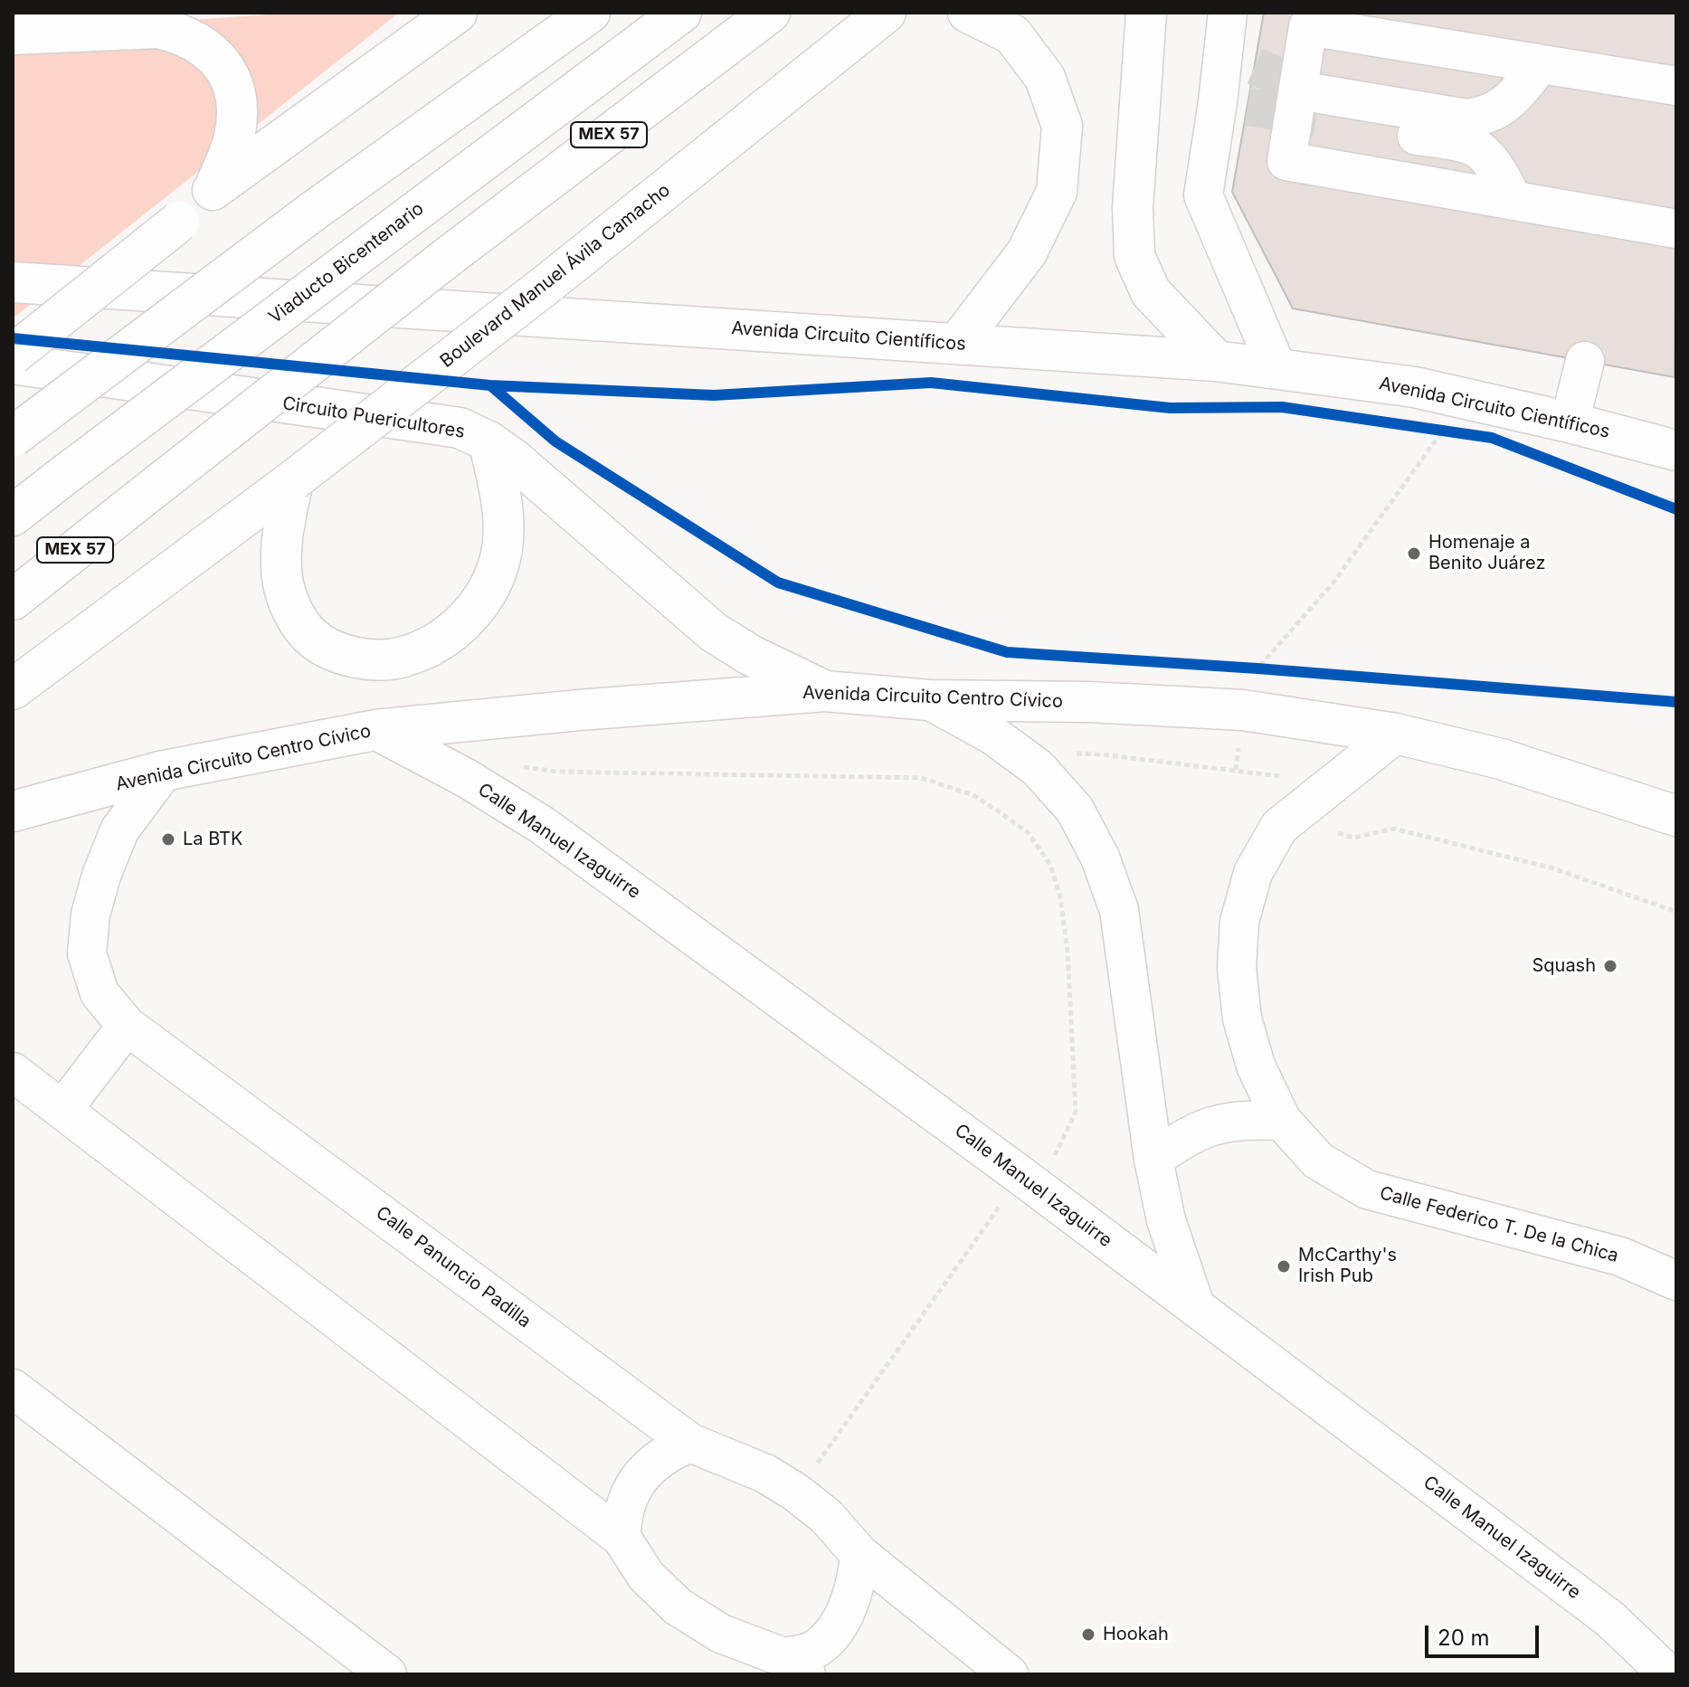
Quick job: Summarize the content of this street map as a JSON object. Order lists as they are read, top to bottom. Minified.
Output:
{"streets":{"main road":["MEX 57","Viaducto Bicentenario","Boulevard Manuel Ávila Camacho","Avenida Circuito Científicos","Circuito Puericultores","Avenida Circuito Centro Cívico"],"street":["Calle Manuel Izaguirre","Calle Federico T. De la Chica","Calle Panuncio Padilla"]},"crossings":[["Circuito Puericultores","Avenida Circuito Centro Cívico"],["Avenida Circuito Centro Cívico","Calle Manuel Izaguirre"],["Avenida Circuito Centro Cívico","Calle Federico T. De la Chica"],["Avenida Circuito Centro Cívico","Calle Panuncio Padilla"]],"places":["Homenaje a Benito Juárez","La BTK","Squash","McCarthy's Irish Pub","Hookah"],"scale_bar":"20 m"}
